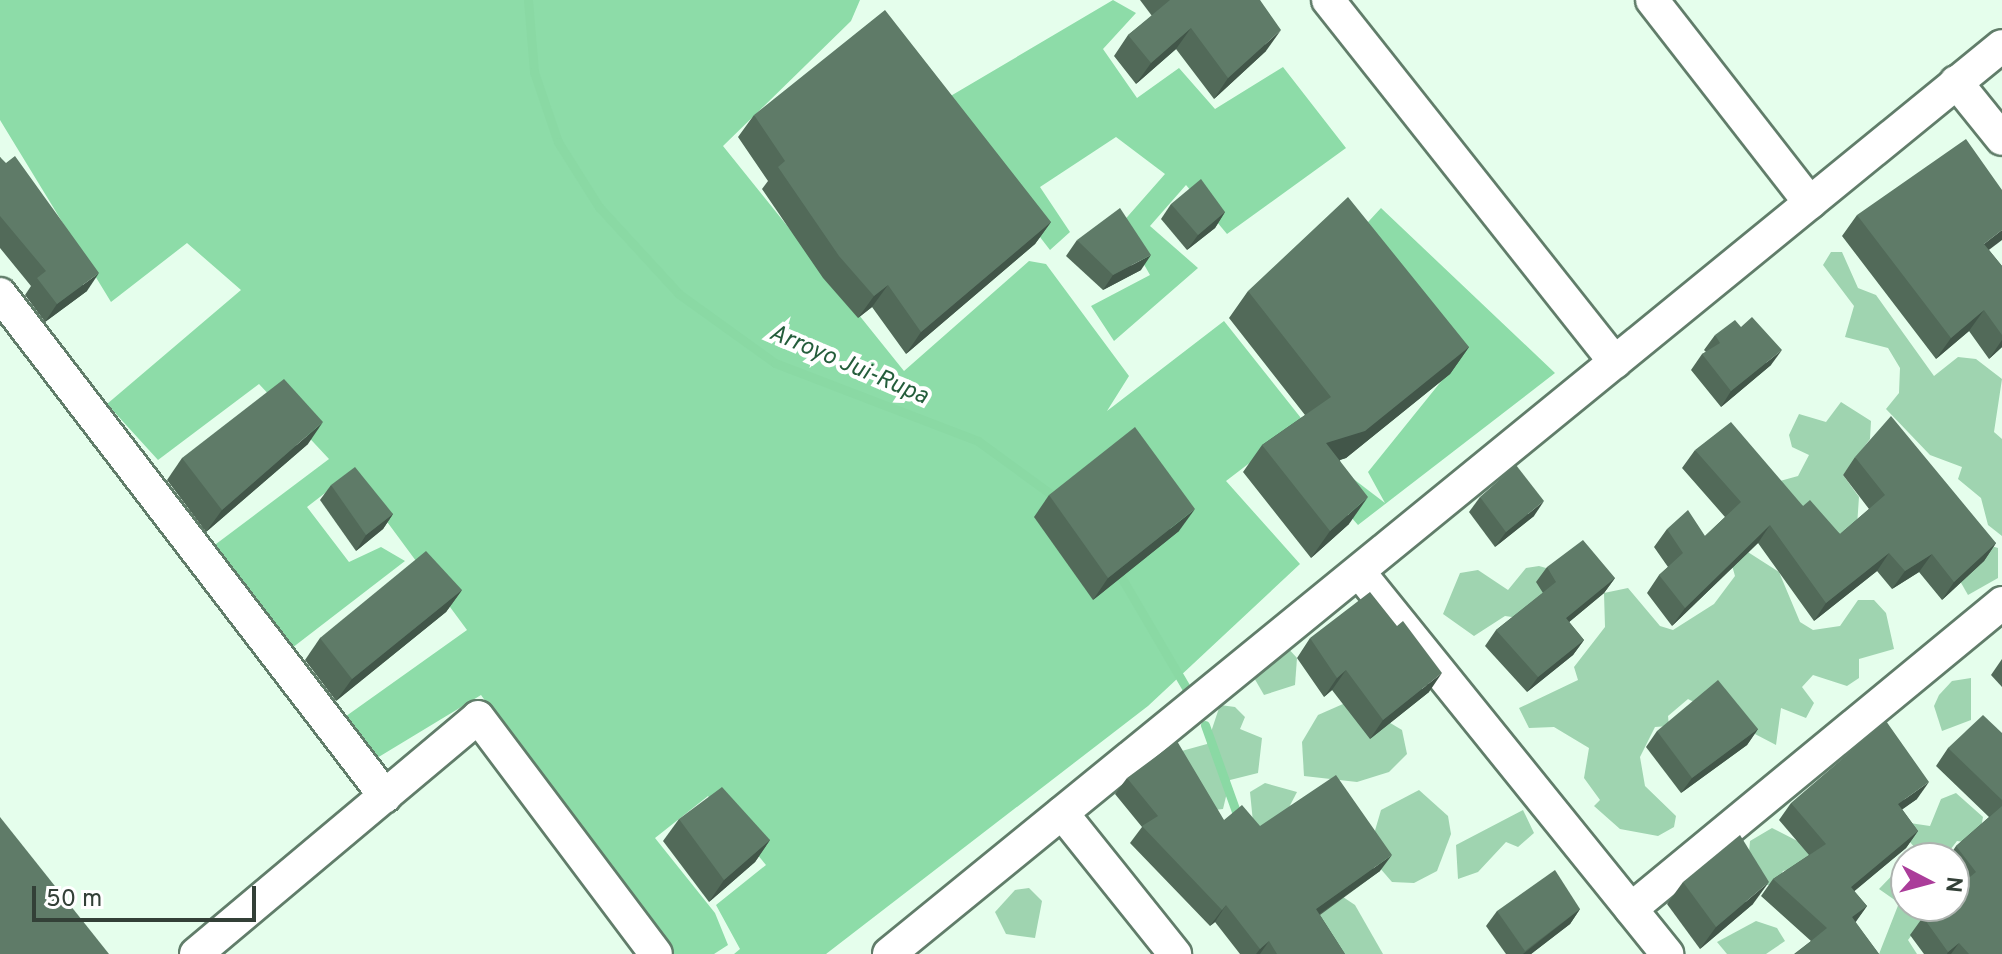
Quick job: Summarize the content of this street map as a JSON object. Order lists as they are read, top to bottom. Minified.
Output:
{"water":["Arroyo Jui-Rupa"],"scale_bar":"50 m","north":"right"}
